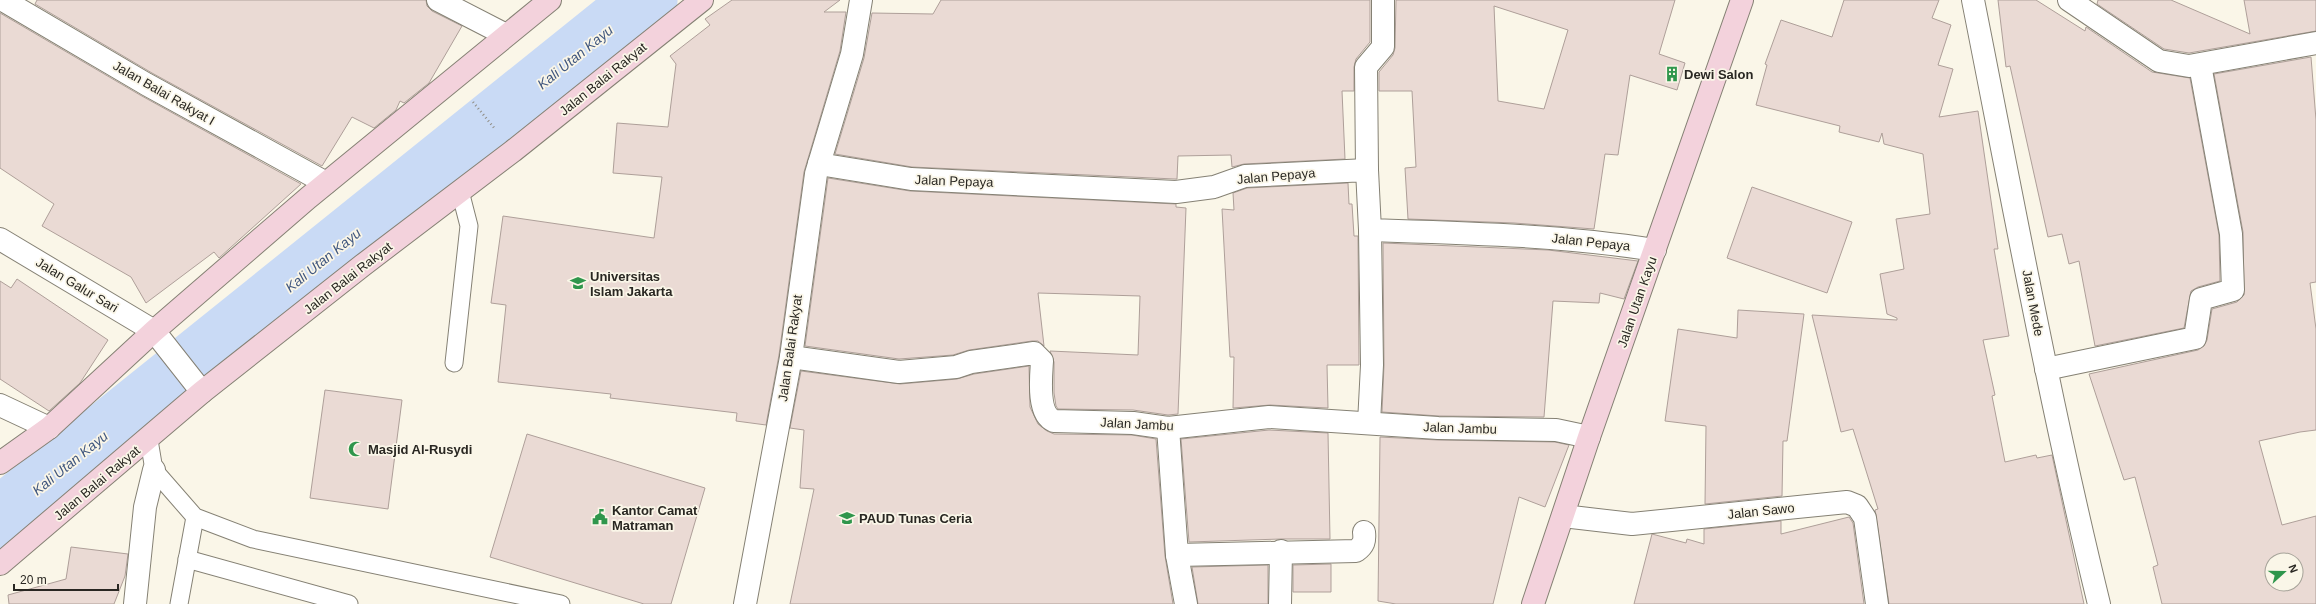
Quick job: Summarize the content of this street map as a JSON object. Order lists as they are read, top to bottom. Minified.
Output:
{"streets":{"street":["Jalan Balai Rakyat","Jalan Balai Rakyat I","Jalan Pepaya","Jalan Galur Sari","Jalan Utan Kayu","Jalan Mede","Jalan Jambu","Jalan Sawo"]},"crossings":[["Jalan Balai Rakyat","Jalan Pepaya"],["Jalan Balai Rakyat","Jalan Galur Sari"],["Jalan Balai Rakyat","Jalan Jambu"],["Jalan Pepaya","Jalan Utan Kayu"],["Jalan Utan Kayu","Jalan Jambu"],["Jalan Utan Kayu","Jalan Sawo"]],"water":["Kali Utan Kayu"],"places":{"building":["Dewi Salon"],"school or university":["Universitas Islam Jakarta","PAUD Tunas Ceria"],"mosque":["Masjid Al-Rusydi"],"public building":["Kantor Camat Matraman"]},"scale_bar":"20 m","north":"right"}
